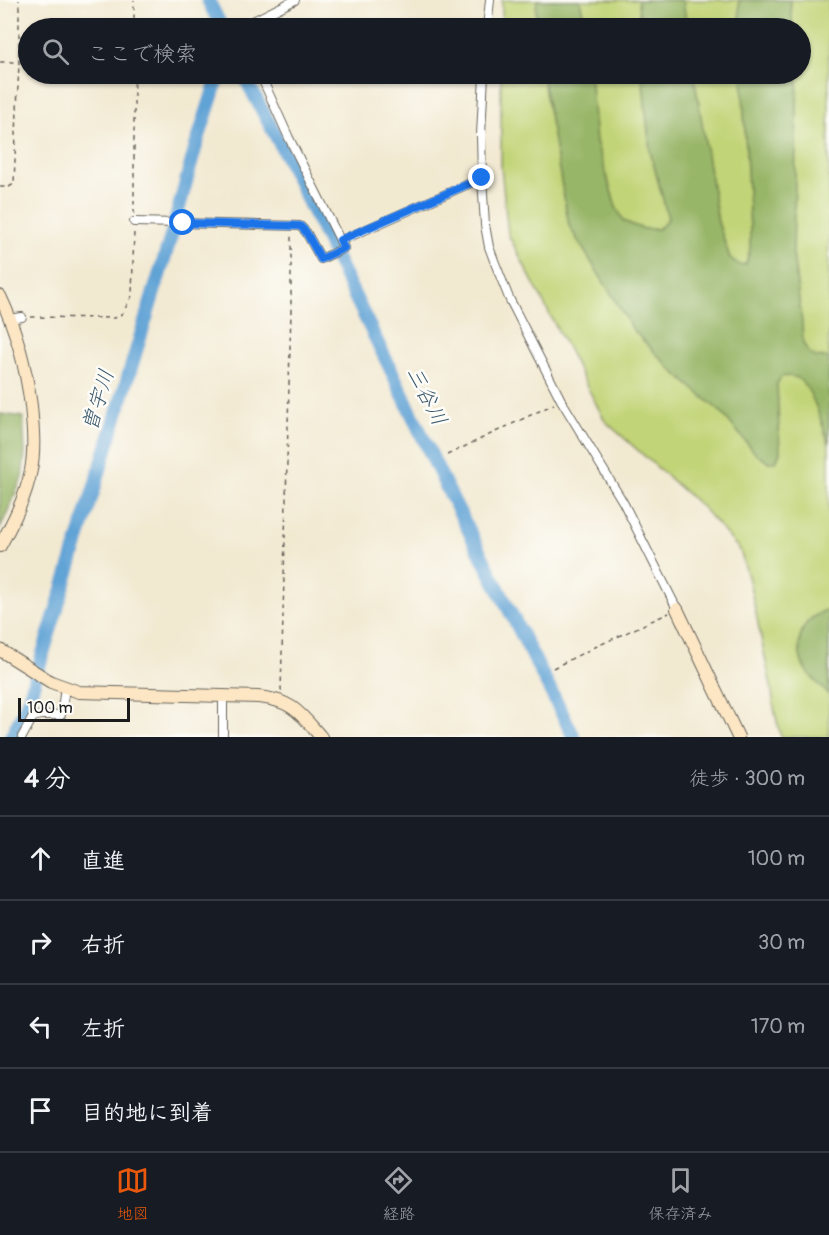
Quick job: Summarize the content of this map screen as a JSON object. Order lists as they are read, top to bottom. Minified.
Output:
{"water":["三谷川","曽宇川"],"scale_bar":"100 m","page":{"search":"ここで検索","scale":"100 m","heading":["4 分","徒歩 · 300 m"],"list":[["直進","100 m"],["右折","30 m"],["左折","170 m"],"目的地に到着"],"nav":["地図","経路","保存済み"]}}
